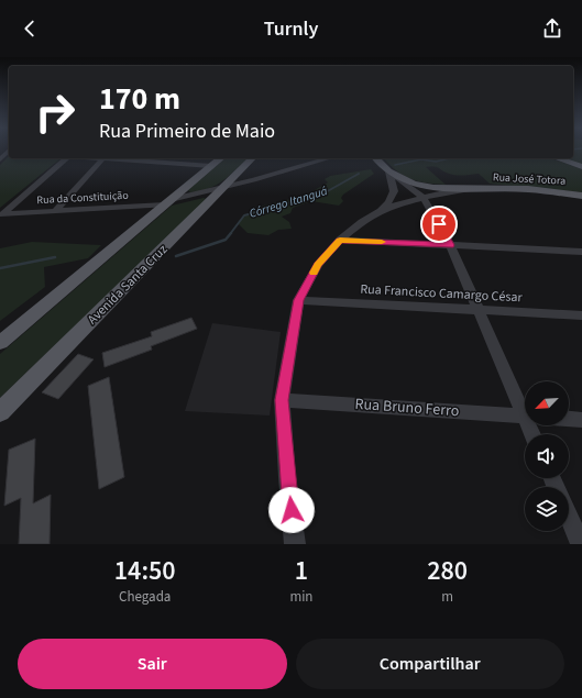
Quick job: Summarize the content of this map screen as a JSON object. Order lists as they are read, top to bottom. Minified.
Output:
{"streets":{"main road":["Rua José Totora","Avenida Santa Cruz"],"street":["Rua da Constituição","Rua Francisco Camargo César","Rua Bruno Ferro"]},"crossings":[["Rua da Constituição","Avenida Santa Cruz"]],"water":["Córrego Itanguá"],"north":"bottom left","page":{"header":"Turnly","turn":["170 m","Rua Primeiro de Maio"],"eta":["14:50","Chegada","1","min","280","m"],"buttons":["Sair","Compartilhar"]}}
